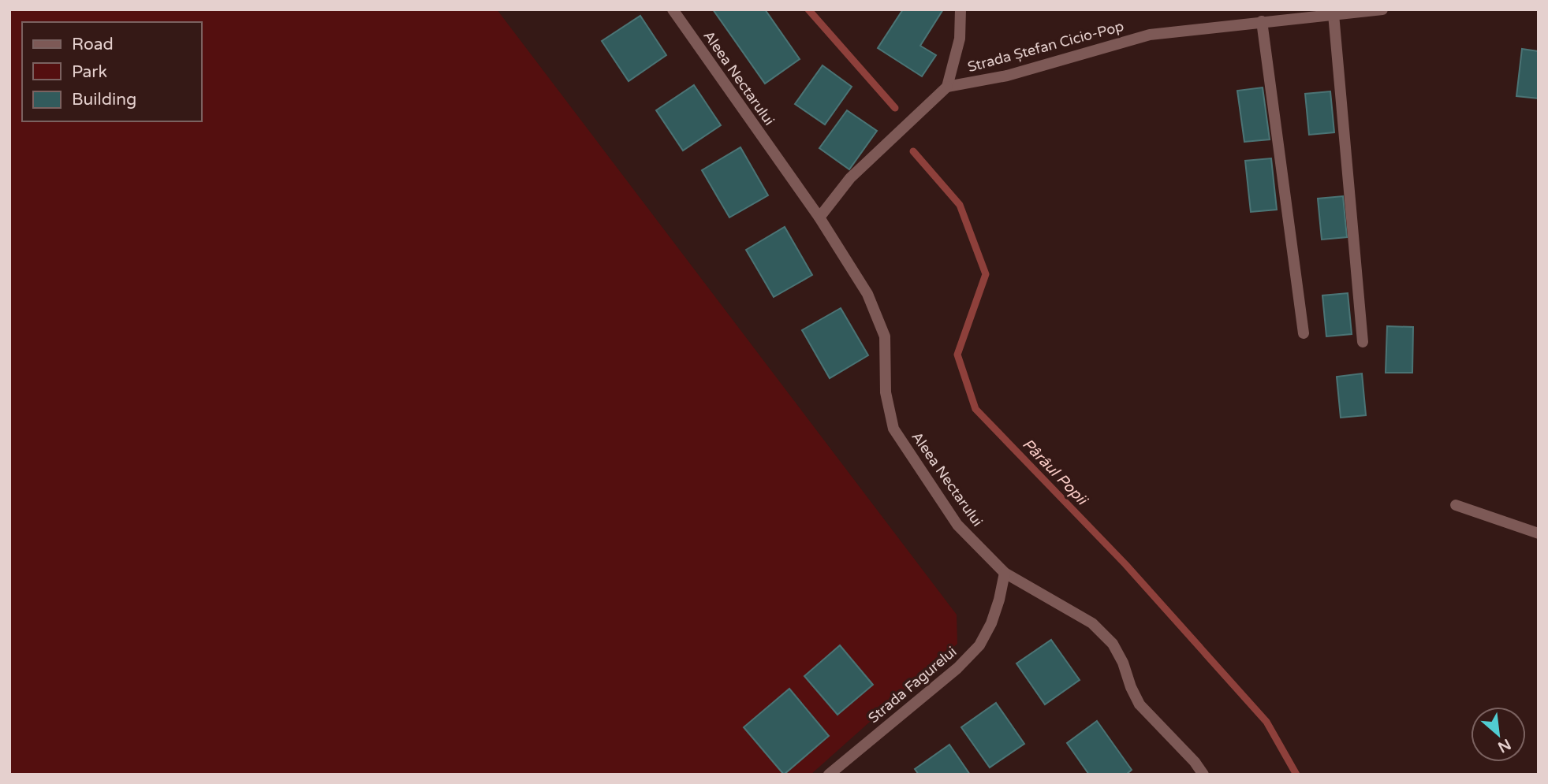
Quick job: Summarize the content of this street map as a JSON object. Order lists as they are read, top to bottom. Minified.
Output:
{"streets":{"street":["Strada Ștefan Cicio-Pop","Aleea Nectarului","Strada Fagurelui"]},"crossings":[["Aleea Nectarului","Strada Fagurelui"]],"water":["Pârâul Popii"],"legend":["Road","Park","Building"],"north":"bottom right"}
